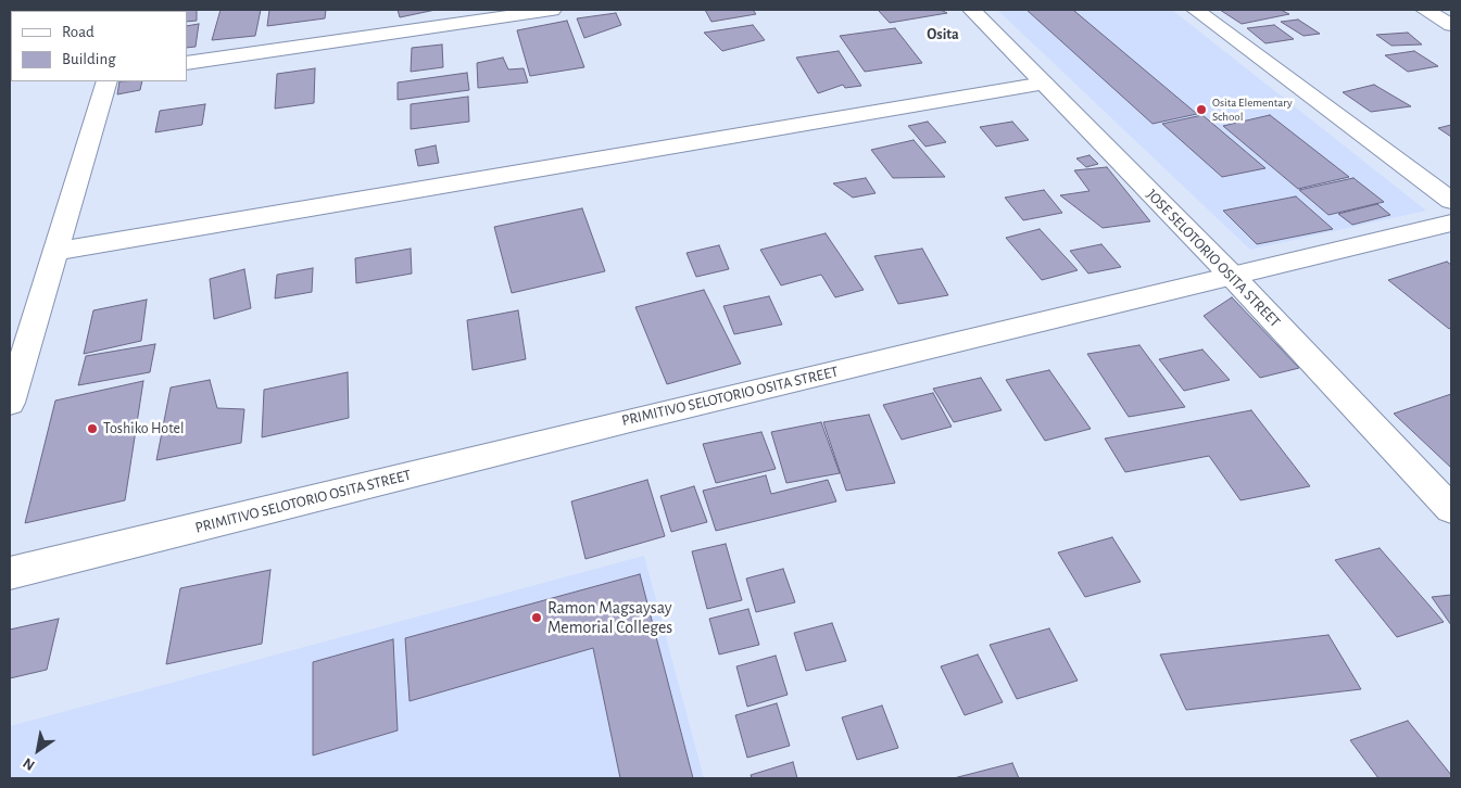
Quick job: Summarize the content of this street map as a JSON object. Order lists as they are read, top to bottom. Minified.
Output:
{"streets":{"street":["JOSE SELOTORIO OSITA STREET","PRIMITIVO SELOTORIO OSITA STREET"]},"crossings":[["JOSE SELOTORIO OSITA STREET","PRIMITIVO SELOTORIO OSITA STREET"]],"districts":["Osita"],"places":["Osita Elementary School","Toshiko Hotel","Ramon Magsaysay Memorial Colleges"],"legend":["Road","Building"],"north":"bottom left"}
